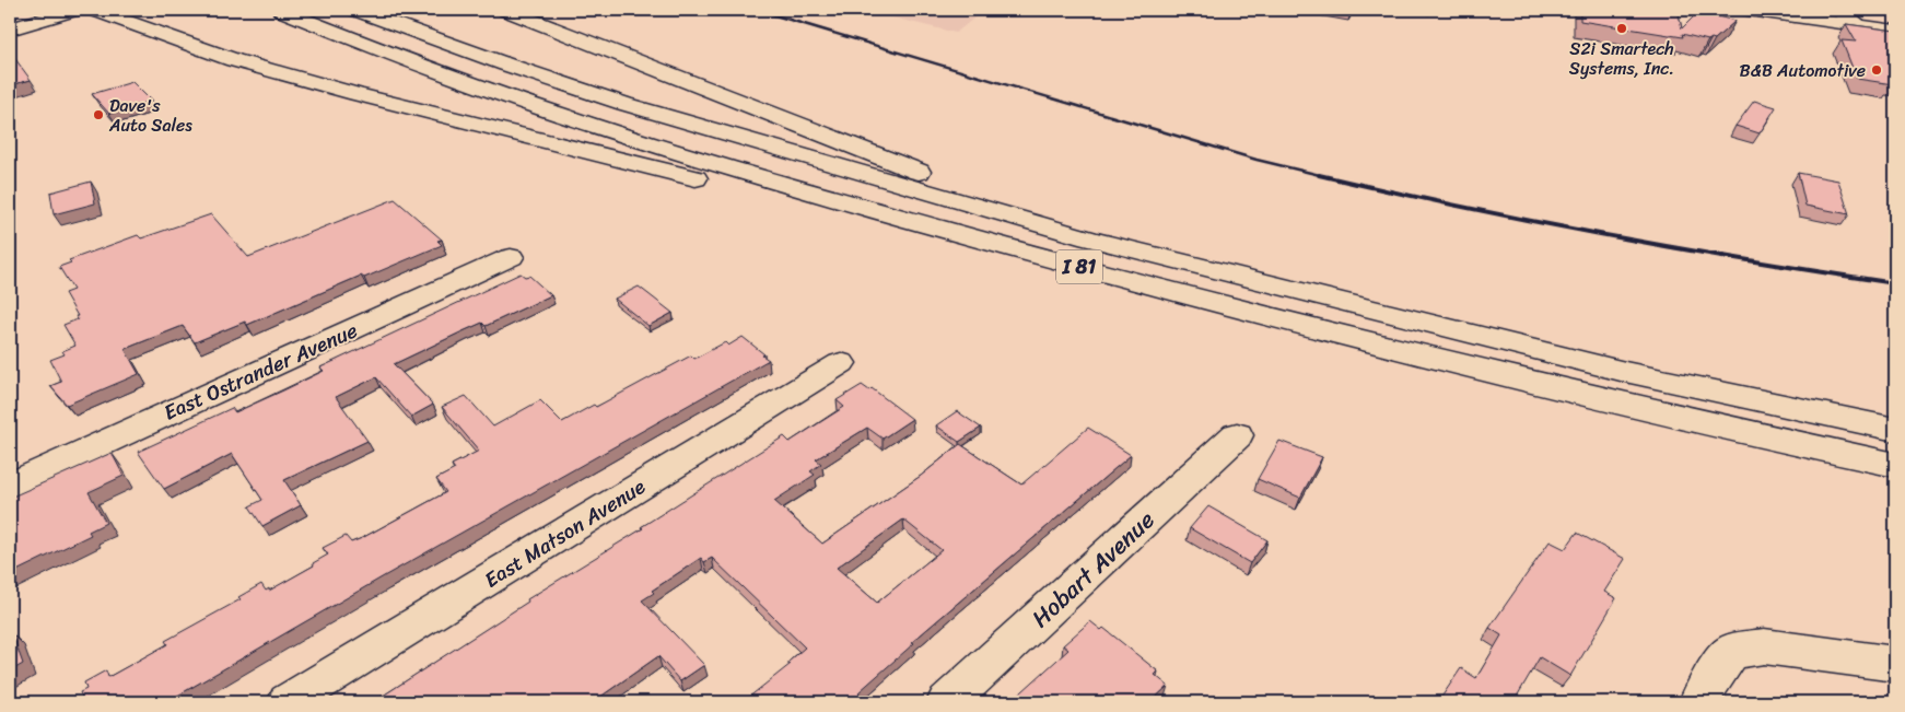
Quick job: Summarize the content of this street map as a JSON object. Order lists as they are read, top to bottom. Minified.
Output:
{"streets":{"main road":["I 81","East Ostrander Avenue","East Matson Avenue","Hobart Avenue"]},"places":["S2i Smartech Systems, Inc.","B&B Automotive","Dave's Auto Sales"]}
